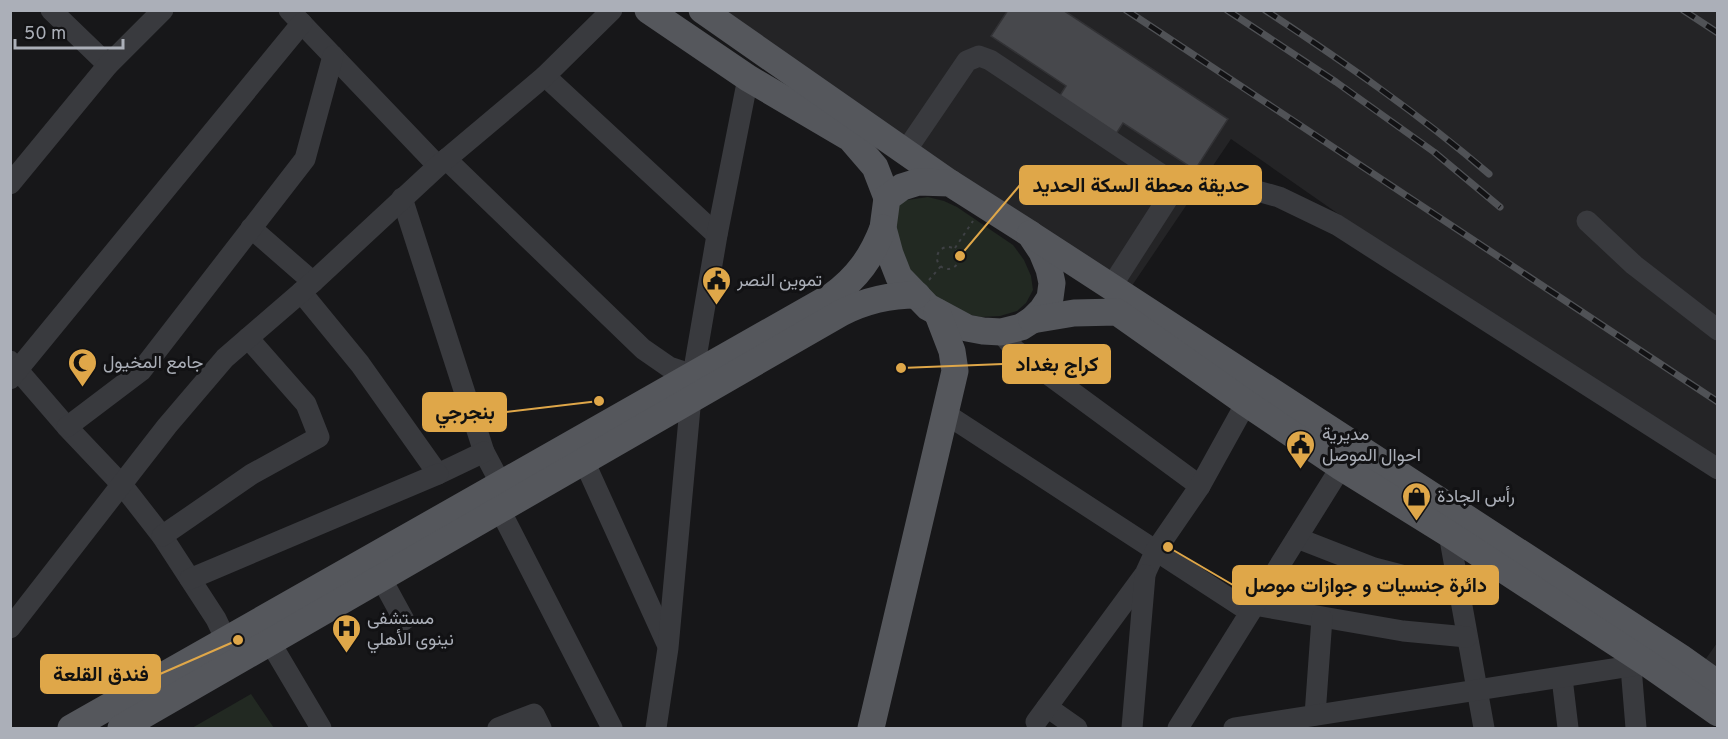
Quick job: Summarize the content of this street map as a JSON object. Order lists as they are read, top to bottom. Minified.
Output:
{"places":{"other":["حديقة محطة السكة الحديد","كراج بغداد","بنجرجي","دائرة جنسيات و جوازات موصل","فندق القلعة"],"public building":["تموين النصر","مديرية احوال الموصل"],"mosque":["جامع المخيول"],"shop":["رأس الجادة"],"hospital":["مستشفى نينوى الأهلي"]},"scale_bar":"50 m"}
